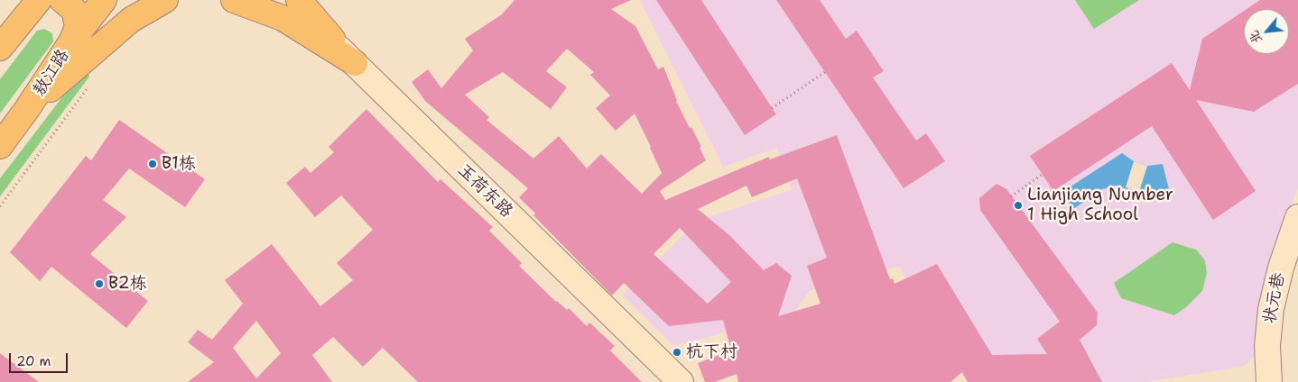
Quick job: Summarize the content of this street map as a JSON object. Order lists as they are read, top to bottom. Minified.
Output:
{"streets":{"main road":["敖江路","玉荷东路","状元巷"]},"places":["B1栋","Lianjiang Number 1 High School","B2栋","杭下村"],"scale_bar":"20 m","north":"bottom left"}
